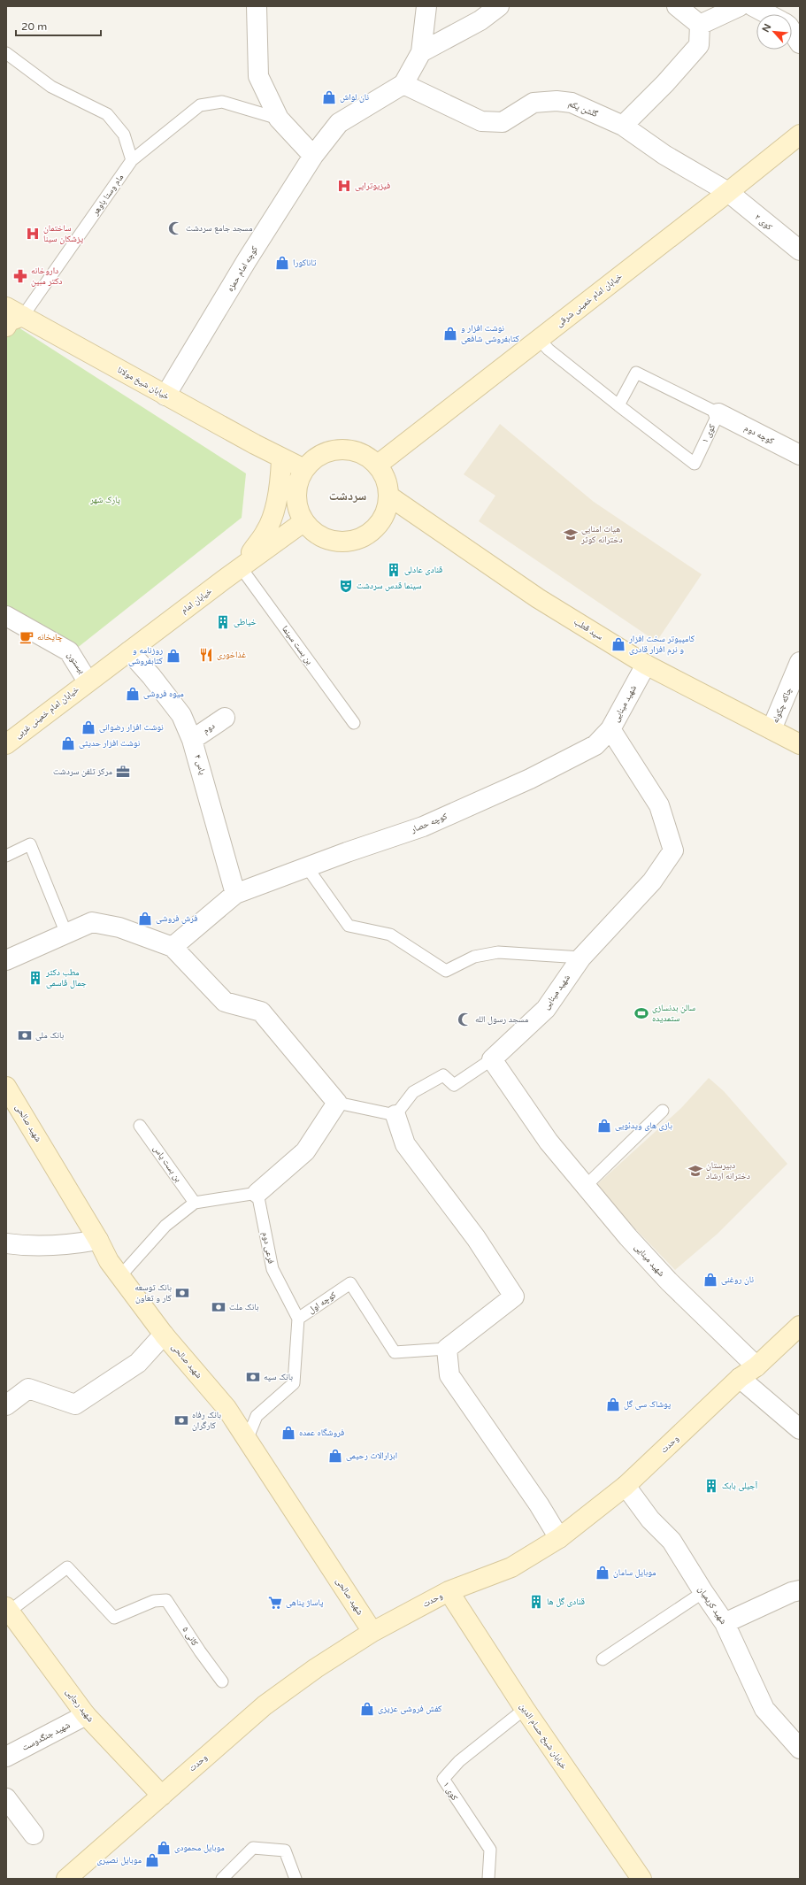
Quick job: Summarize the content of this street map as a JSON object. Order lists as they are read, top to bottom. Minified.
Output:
{"streets":{"main road":["خیابان امام خمینی شرقی","خیابان شیخ مولانا","خیابان امام","سید قطب","خیابان امام خمینی غربی","شهید صالحی","وحدت","شهید رجایی","خیابان شیخ حسام الدین"],"street":["گلشن یکم","کوی ۲","کوچه امام حمزه","کوچه دوم","بیستون","شهید مینایی","چاکه چکوله","دوم","یاس ۴","کوچه حصار","شهید کریمیان","شهید جنگدوست"],"lane":["مام وستا باوهر","کوی ۱","بن بست سینما","بن بست یاس","فرعی دوم","کوچه اول","کانی ۵"]},"crossings":[["گلشن یکم","کوی ۲"],["گلشن یکم","کوچه امام حمزه"],["گلشن یکم","خیابان امام خمینی شرقی"],["مام وستا باوهر","خیابان شیخ مولانا"],["کوی ۲","خیابان امام خمینی شرقی"],["کوچه امام حمزه","خیابان شیخ مولانا"],["خیابان امام خمینی شرقی","خیابان شیخ مولانا"],["خیابان امام خمینی شرقی","کوی ۱"],["خیابان امام خمینی شرقی","خیابان امام"],["خیابان امام خمینی شرقی","سید قطب"],["خیابان شیخ مولانا","خیابان امام"],["خیابان شیخ مولانا","سید قطب"],["کوی ۱","کوچه دوم"],["کوی ۱","خیابان شیخ حسام الدین"],["خیابان امام","سید قطب"],["خیابان امام","بن بست سینما"],["خیابان امام","بیستون"],["خیابان امام","خیابان امام خمینی غربی"],["خیابان امام","یاس ۴"],["سید قطب","شهید مینایی"],["سید قطب","چاکه چکوله"],["بیستون","خیابان امام خمینی غربی"],["شهید مینایی","کوچه حصار"],["شهید مینایی","وحدت"],["دوم","یاس ۴"],["یاس ۴","کوچه حصار"],["شهید صالحی","کوچه اول"],["شهید صالحی","وحدت"],["فرعی دوم","کوچه اول"],["وحدت","شهید کریمیان"],["وحدت","شهید رجایی"],["وحدت","خیابان شیخ حسام الدین"],["کانی ۵","شهید رجایی"],["شهید رجایی","شهید جنگدوست"]],"districts":["سردشت"],"parks":["پارک شهر"],"places":{"shop":["نان لواش","تاناکورا","نوشت افزار و کتابفروشی شافعی","کامپیوتر سخت افزار و نرم افزار قادری","روزنامه و کتابفروشی","میوه فروشی","نوشت افزار رضوانی","نوشت افزار حدیثی","فرش فروشی","بازی های ویدئویی","نان روغنی","پوشاک سی گل","فروشگاه عمده","ابزارالات رحیمی","موبایل سامان","کفش فروشی عزیزی","موبایل محمودی","موبایل نصیری"],"hospital":["فیزیوتراپی","ساختمان پزشکان سینا"],"mosque":["مسجد جامع سردشت","مسجد رسول الله"],"pharmacy":["داروخانه دکتر مبین"],"school or university":["هیات امنایی دخترانه کوثر","دبیرستان دخترانه ارشاد"],"building":["قنادی عادلی","خیاطی","مطب دکتر جمال قاسمی","آجیلی بابک","قنادی گل ها"],"theatre":["سینما قدس سردشت"],"cafe":["چایخانه"],"restaurant":["غذاخوری"],"office":["مرکز تلفن سردشت"],"sports":["سالن بدنسازی ستمدیده"],"bank":["بانک ملی","بانک توسعه کار و تعاون","بانک ملت","بانک سپه","بانک رفاه کارگران"],"supermarket":["پاساژ پناهی"]},"scale_bar":"20 m","north":"top left"}
